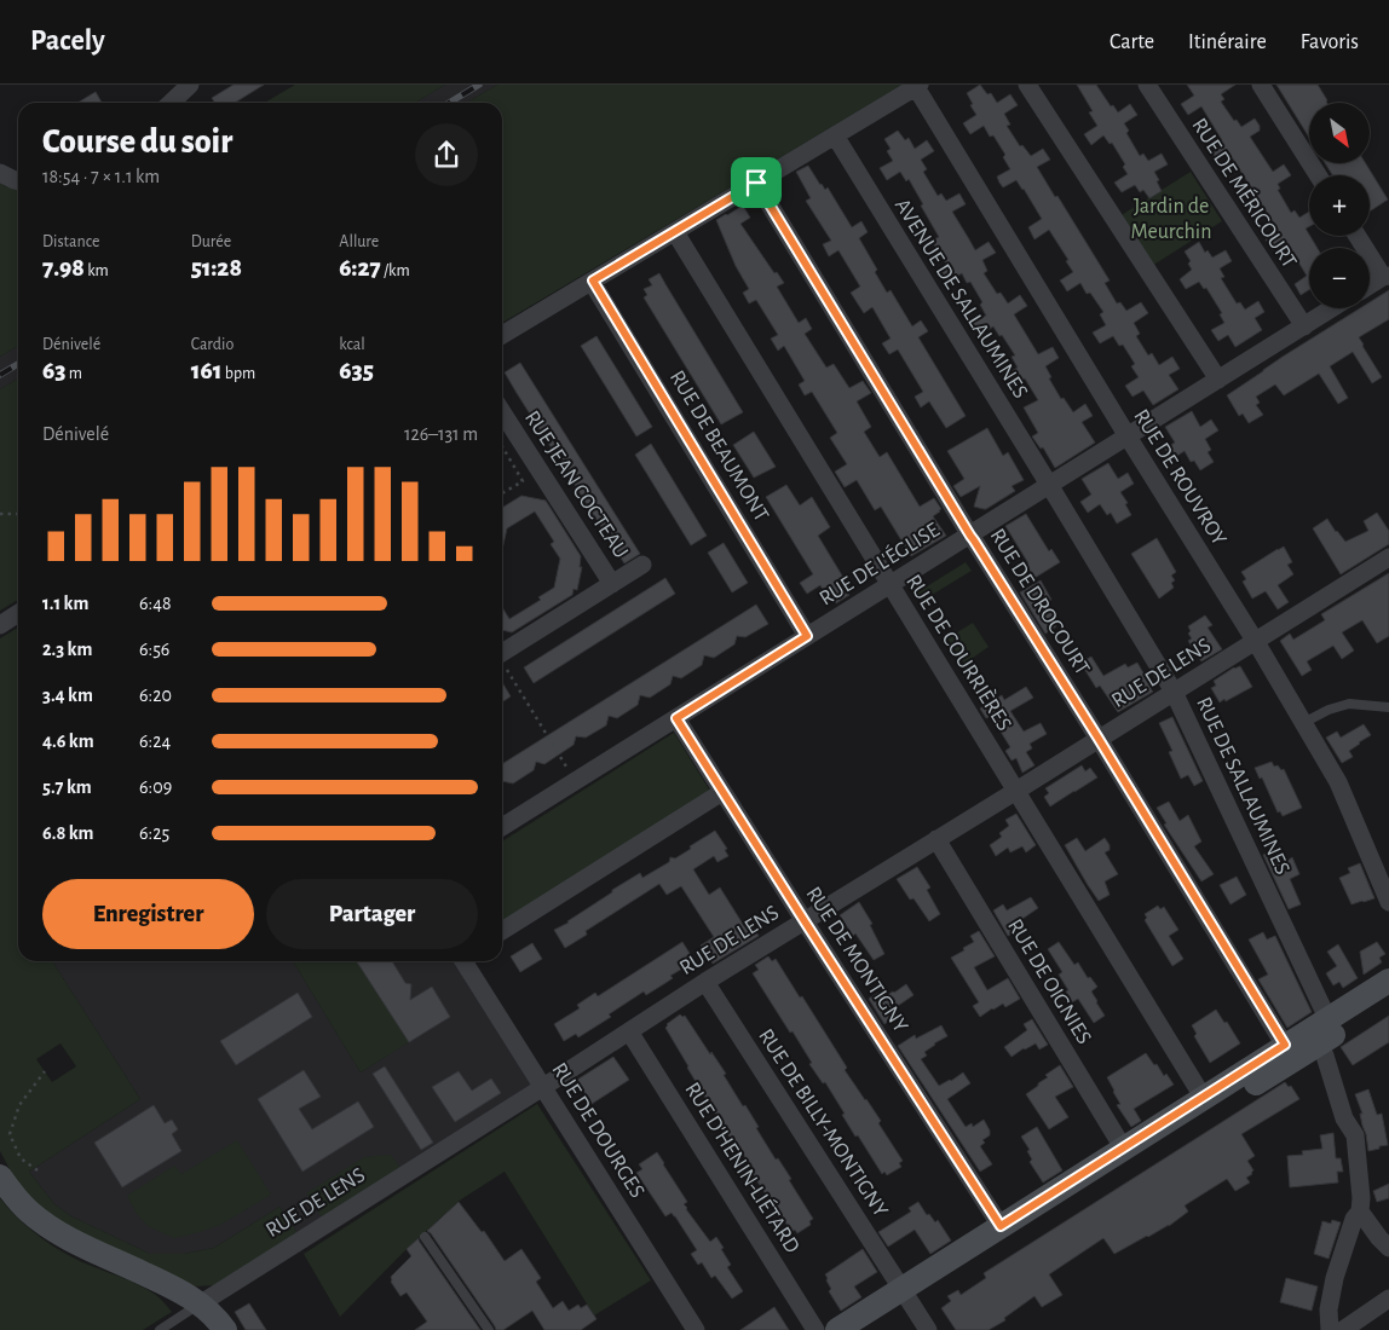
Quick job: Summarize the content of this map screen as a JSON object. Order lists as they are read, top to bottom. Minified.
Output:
{"streets":{"street":["RUE DE MÉRICOURT","AVENUE DE SALLAUMINES","RUE DE BEAUMONT","RUE DE ROUVROY","RUE JEAN COCTEAU","RUE DE L'ÉGLISE","RUE DE DROCOURT","RUE DE COURRIÈRES","RUE DE LENS","RUE DE SALLAUMINES","RUE DE MONTIGNY","RUE DE OIGNIES","RUE DE BILLY-MONTIGNY","RUE DE DOURGES","RUE D'HENIN-LIÉTARD"]},"crossings":[["RUE DE MÉRICOURT","RUE DE L'ÉGLISE"],["AVENUE DE SALLAUMINES","RUE DE L'ÉGLISE"],["AVENUE DE SALLAUMINES","RUE DE SALLAUMINES"],["RUE DE BEAUMONT","RUE DE L'ÉGLISE"],["RUE DE ROUVROY","RUE DE L'ÉGLISE"],["RUE DE ROUVROY","RUE DE LENS"],["RUE DE L'ÉGLISE","RUE DE DROCOURT"],["RUE DE L'ÉGLISE","RUE DE COURRIÈRES"],["RUE DE L'ÉGLISE","RUE DE SALLAUMINES"],["RUE DE L'ÉGLISE","RUE DE MONTIGNY"],["RUE DE DROCOURT","RUE DE LENS"],["RUE DE COURRIÈRES","RUE DE LENS"],["RUE DE LENS","RUE DE SALLAUMINES"],["RUE DE LENS","RUE DE MONTIGNY"],["RUE DE LENS","RUE DE OIGNIES"],["RUE DE LENS","RUE DE BILLY-MONTIGNY"],["RUE DE LENS","RUE DE DOURGES"],["RUE DE LENS","RUE D'HENIN-LIÉTARD"]],"parks":["Jardin de Meurchin"],"north":"bottom right","page":{"header":"Pacely","nav":["Carte","Itinéraire","Favoris"],"map_buttons":["+","−"],"heading":["Course du soir","18:54 · 7 × 1.1 km"],"stats":[["Distance","7.98 km"],["Durée","51:28"],["Allure","6:27 /km"],["Dénivelé","63 m"],["Cardio","161 bpm"],["kcal","635"]],"chart":["Dénivelé","126–131 m"],"list":[{"name":"1.1 km","note":"6:48"},{"name":"2.3 km","note":"6:56"},{"name":"3.4 km","note":"6:20"},{"name":"4.6 km","note":"6:24"},{"name":"5.7 km","note":"6:09"},{"name":"6.8 km","note":"6:25"}],"buttons":["Enregistrer","Partager"]}}
